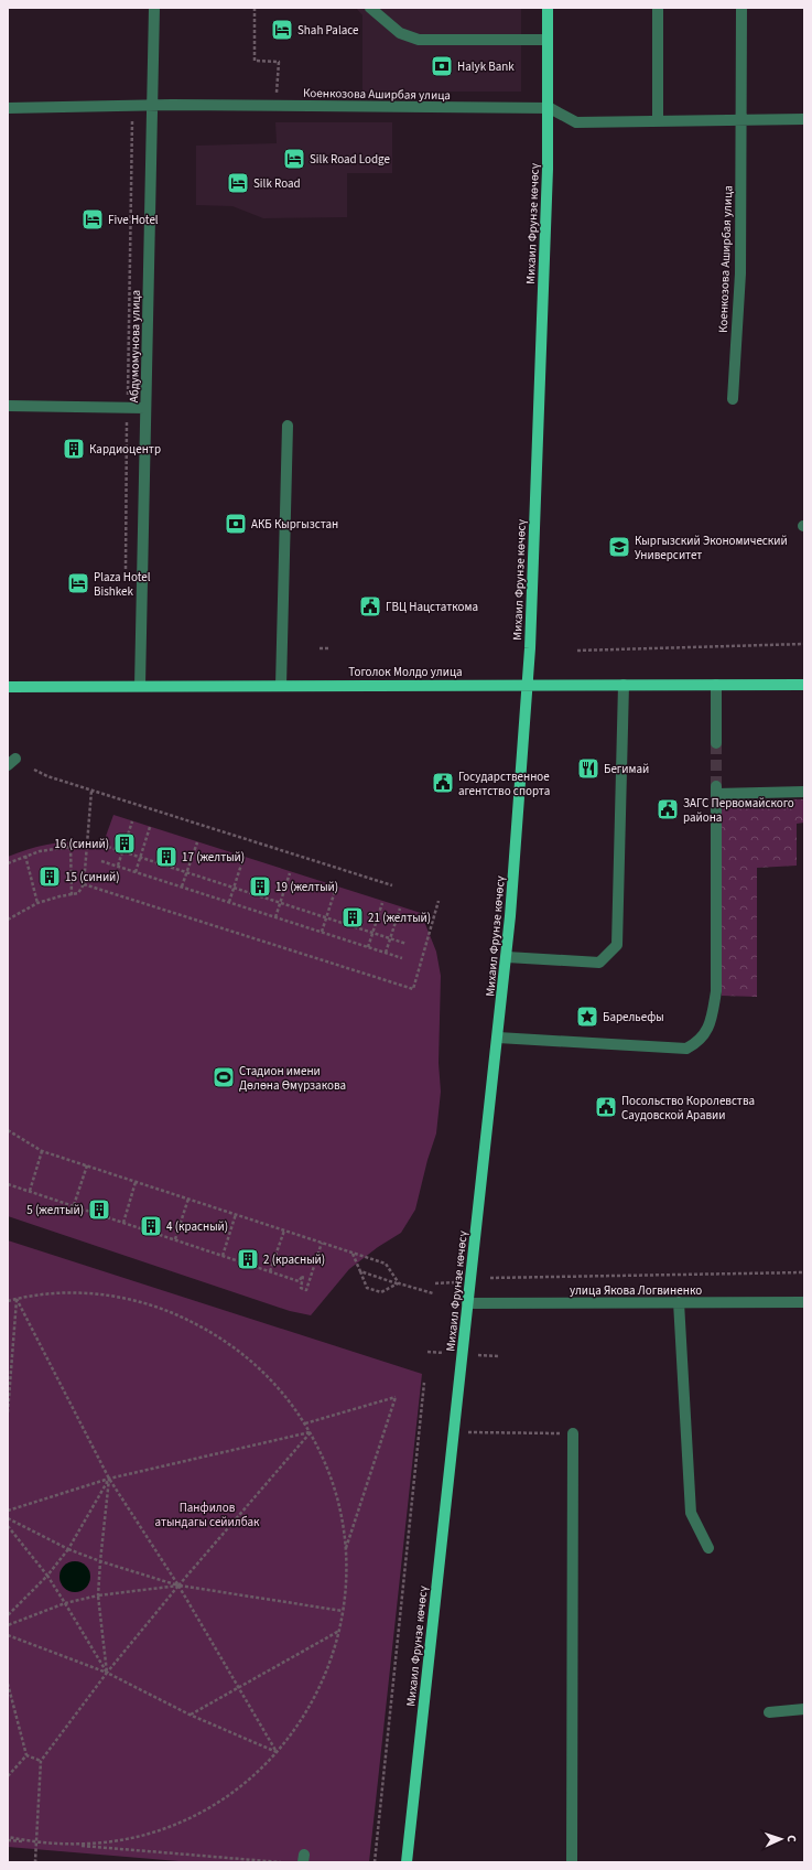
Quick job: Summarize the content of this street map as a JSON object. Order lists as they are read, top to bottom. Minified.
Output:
{"streets":{"main road":["Михаил Фрунзе көчөсү","Тоголок Молдо улица"],"street":["Коенкозова Аширбая улица","Абдумомунова улица","улица Якова Логвиненко"]},"crossings":[["Коенкозова Аширбая улица","Михаил Фрунзе көчөсү"],["Коенкозова Аширбая улица","Абдумомунова улица"],["Михаил Фрунзе көчөсү","Тоголок Молдо улица"],["Михаил Фрунзе көчөсү","улица Якова Логвиненко"],["Абдумомунова улица","Тоголок Молдо улица"]],"parks":["Панфилов атындагы сейилбак"],"places":{"hotel":["Shah Palace","Silk Road Lodge","Silk Road","Five Hotel","Plaza Hotel Bishkek"],"bank":["Halyk Bank","АКБ Кыргызстан"],"building":["Кардиоцентр","16 (синий)","17 (желтый)","15 (синий)","19 (желтый)","21 (желтый)","5 (желтый)","4 (красный)","2 (красный)"],"school or university":["Кыргызский Экономический Университет"],"public building":["ГВЦ Нацстаткома","Государственное агентство спорта","ЗАГС Первомайского района","Посольство Королевства Саудовской Аравии"],"restaurant":["Бегимай"],"place":["Барельефы"],"sports":["Стадион имени Дөлөна Өмүрзакова"]},"north":"right"}
